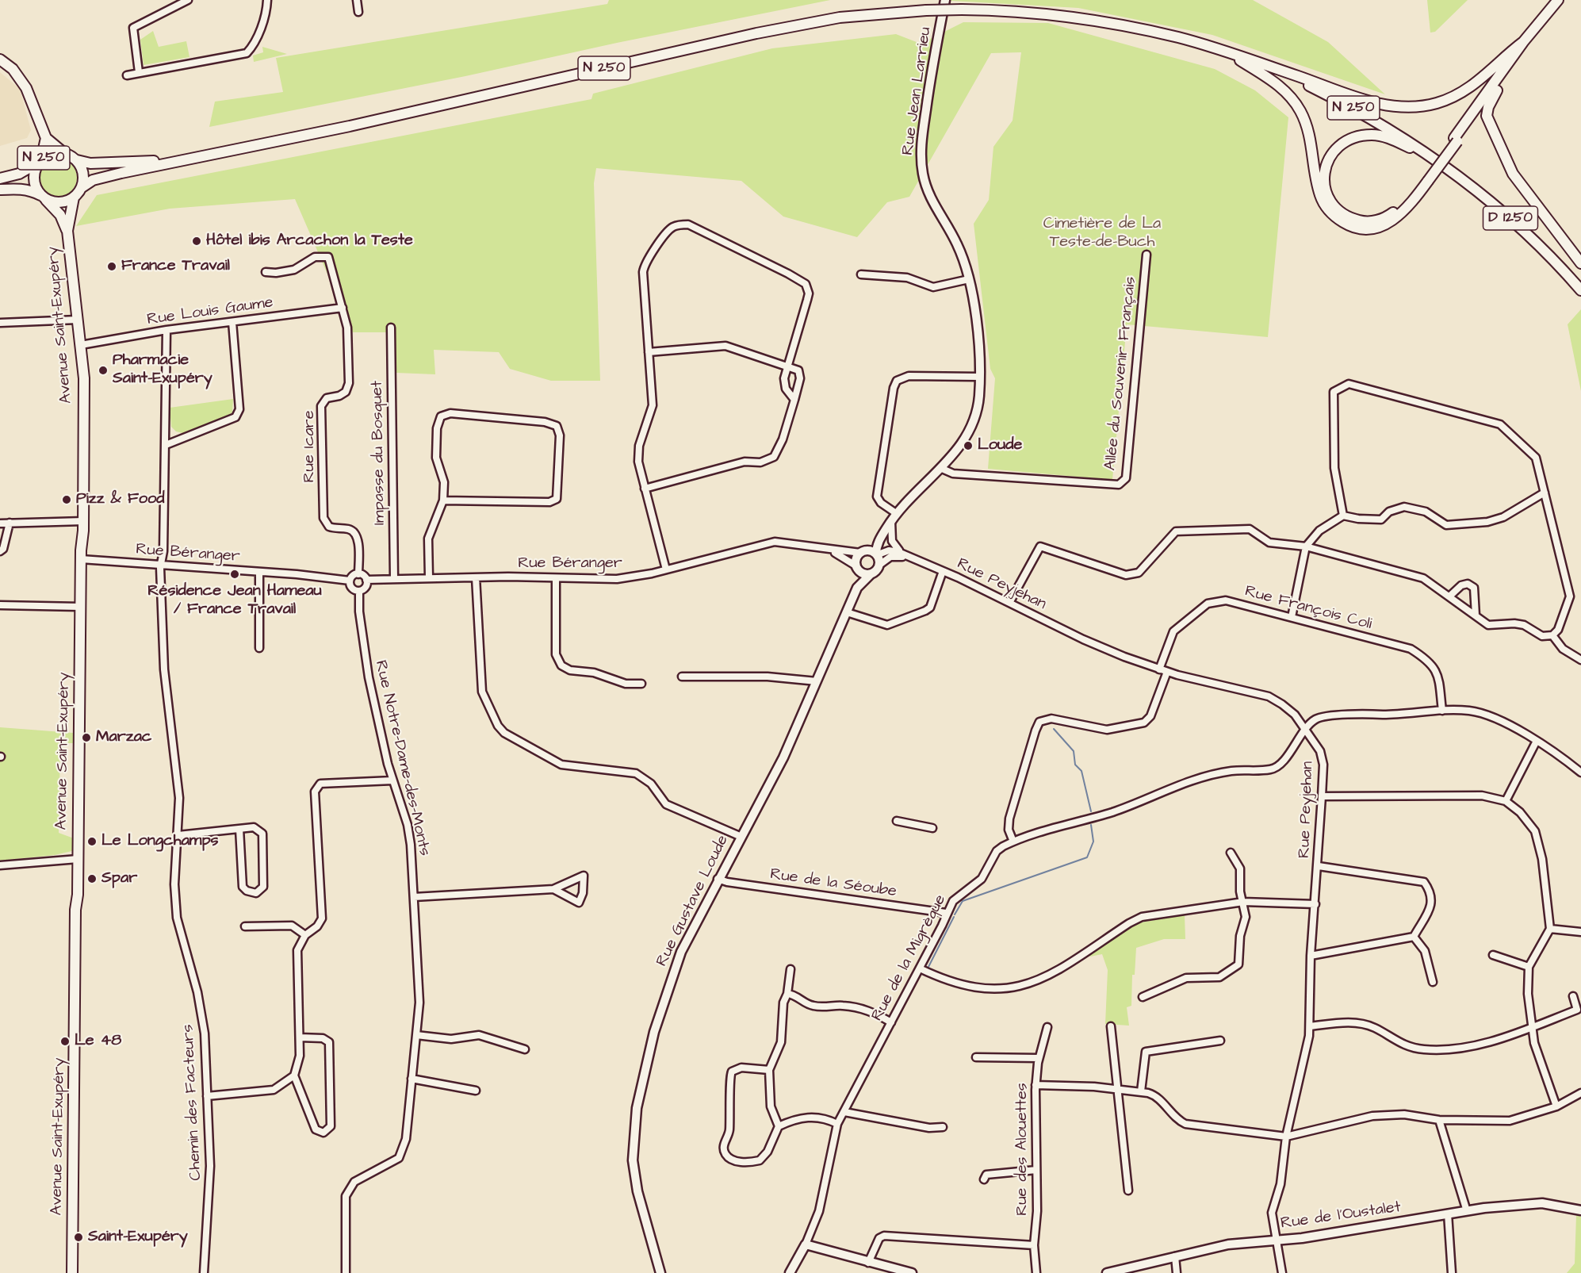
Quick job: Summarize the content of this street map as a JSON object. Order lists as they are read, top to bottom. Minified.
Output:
{"streets":{"main road":["N 250","D 1250","Avenue Saint-Exupéry"],"street":["Rue Jean Larrieu","Rue Louis Gaume","Allée du Souvenir Français","Rue Icare","Impasse du Bosquet","Rue Béranger","Rue Peyjehan","Rue François Coli","Rue Notre-Dame-des-Monts","Rue de la Séoube","Rue Gustave Loude","Rue de la Migrèque","Chemin des Facteurs","Rue des Alouettes","Rue de l'Oustalet"]},"crossings":[["N 250","D 1250"],["N 250","Avenue Saint-Exupéry"],["Rue Jean Larrieu","Allée du Souvenir Français"],["Rue Jean Larrieu","Rue Béranger"],["Rue Jean Larrieu","Rue Peyjehan"],["Rue Jean Larrieu","Rue Gustave Loude"],["Rue Louis Gaume","Avenue Saint-Exupéry"],["Rue Louis Gaume","Rue Icare"],["Rue Louis Gaume","Chemin des Facteurs"],["Avenue Saint-Exupéry","Rue Béranger"],["Rue Icare","Rue Béranger"],["Rue Icare","Rue Notre-Dame-des-Monts"],["Impasse du Bosquet","Rue Béranger"],["Rue Béranger","Rue Peyjehan"],["Rue Béranger","Rue Notre-Dame-des-Monts"],["Rue Béranger","Rue Gustave Loude"],["Rue Béranger","Chemin des Facteurs"],["Rue Peyjehan","Rue François Coli"],["Rue Peyjehan","Rue Gustave Loude"],["Rue Peyjehan","Rue de la Migrèque"],["Rue Peyjehan","Rue de l'Oustalet"],["Rue de la Séoube","Rue Gustave Loude"],["Rue de la Séoube","Rue de la Migrèque"]],"parks":["Cimetière de La Teste-de-Buch"],"places":["Hôtel ibis Arcachon la Teste","France Travail","Pharmacie Saint-Exupéry","Loude","Pizz & Food","Résidence Jean Hameau / France Travail","Marzac","Le Longchamps","Spar","Le 48","Saint-Exupéry"]}
